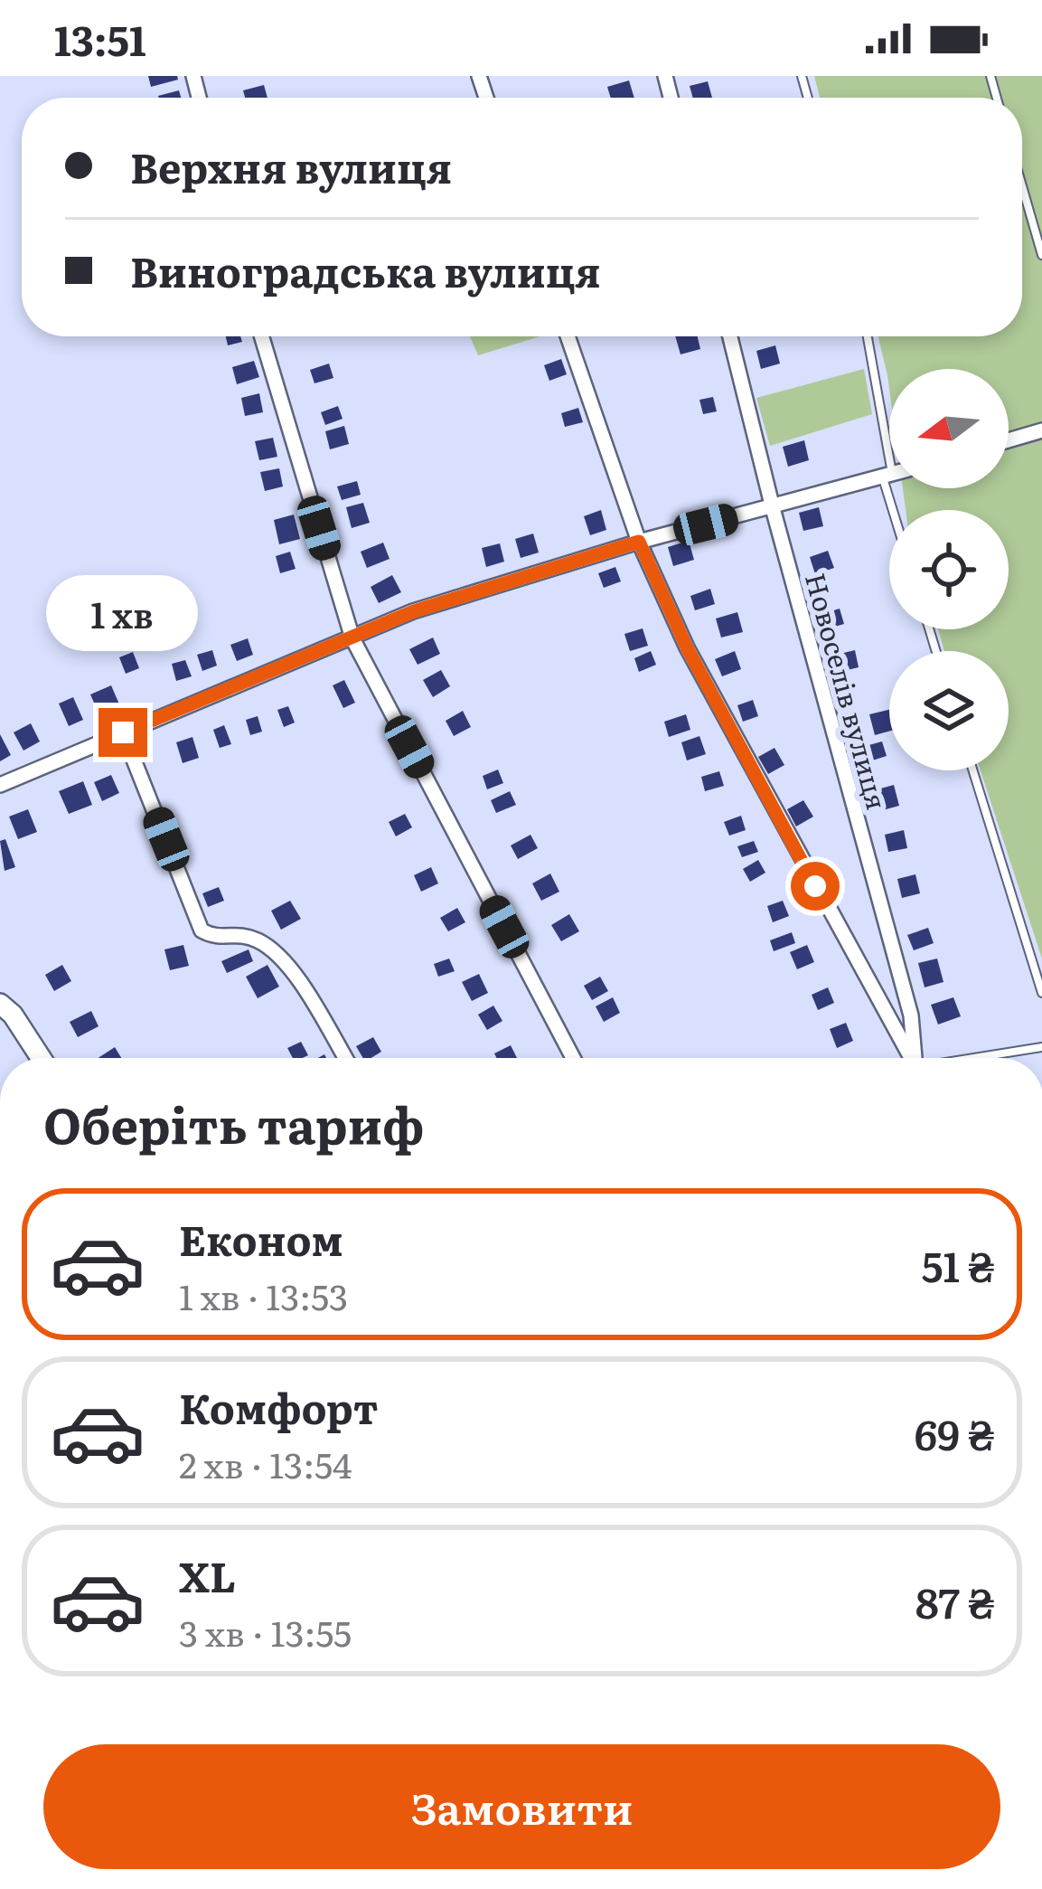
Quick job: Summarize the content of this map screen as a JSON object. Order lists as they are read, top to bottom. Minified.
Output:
{"streets":{"street":["Новоселів вулиця"]},"north":"left","page":{"status":"13:51","banner":["Верхня вулиця","Виноградська вулиця"],"bubble":"1 хв","heading":"Оберіть тариф","list":[{"name":"Економ","note":"1 хв · 13:53","value":"51 ₴"},{"name":"Комфорт","note":"2 хв · 13:54","value":"69 ₴"},{"name":"XL","note":"3 хв · 13:55","value":"87 ₴"}],"buttons":"Замовити"}}
